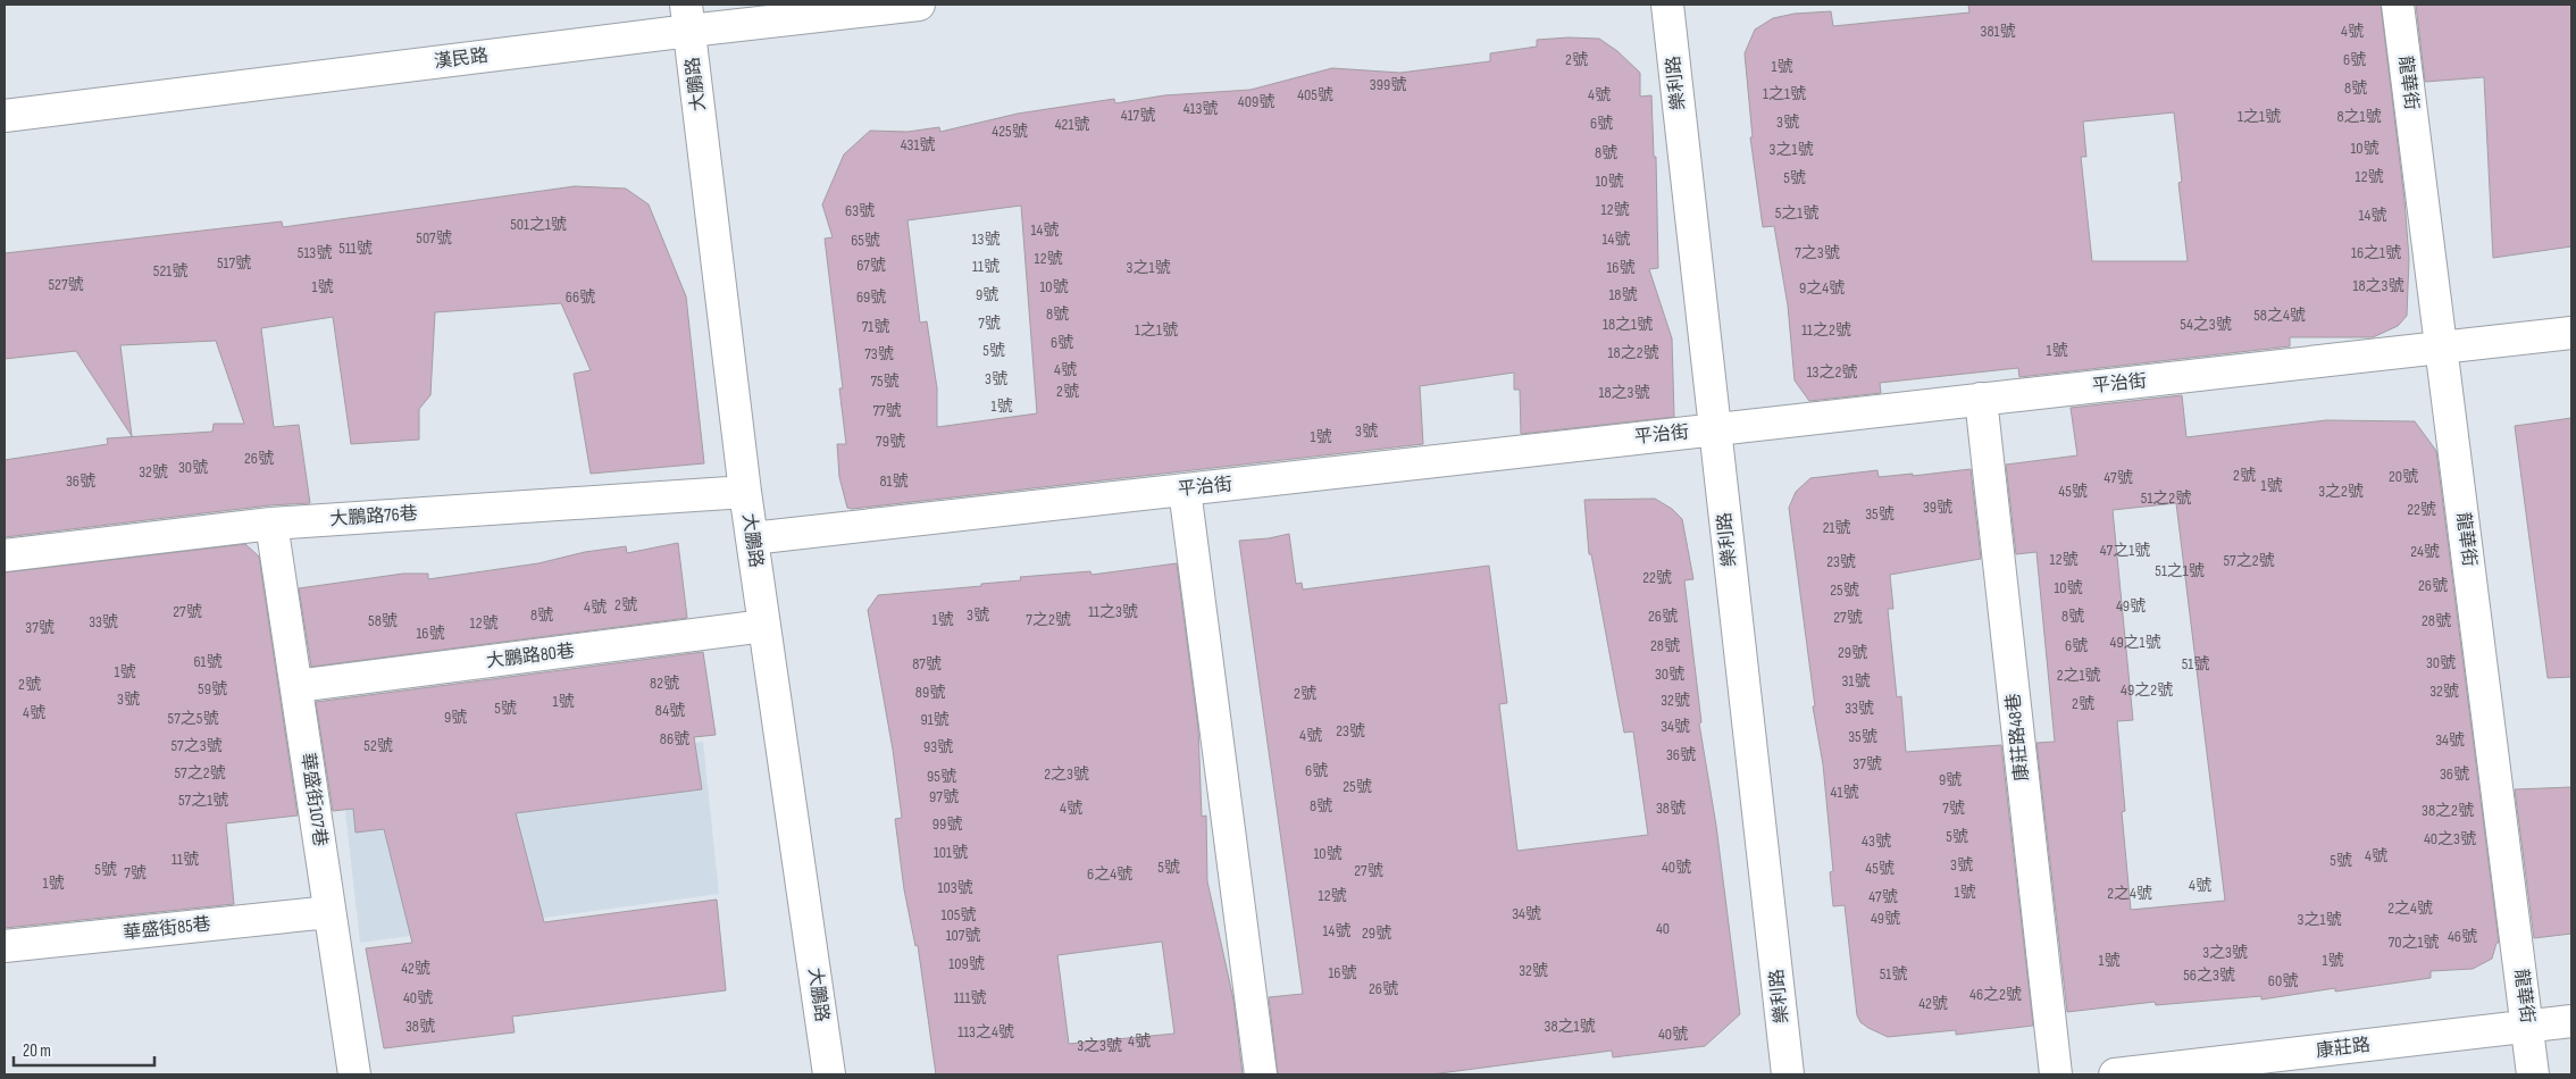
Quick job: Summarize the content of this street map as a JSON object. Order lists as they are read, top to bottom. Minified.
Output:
{"streets":{"street":["漢民路","樂利路","龍華街","大鵬路","平治街","大鵬路76巷","大鵬路80巷","康莊路48巷","華盛街107巷","華盛街85巷","康莊路"]},"crossings":[["漢民路","大鵬路"],["樂利路","平治街"],["龍華街","平治街"],["龍華街","康莊路"],["大鵬路","平治街"],["大鵬路","大鵬路76巷"],["大鵬路","大鵬路80巷"],["平治街","康莊路48巷"],["大鵬路76巷","華盛街107巷"],["大鵬路80巷","華盛街107巷"],["華盛街107巷","華盛街85巷"]],"house_numbers":["381號","4號","2號","6號","1號","399號","8號","1之1號","405號","4號","409號","413號","417號","1之1號","8之1號","3號","6號","421號","425號","431號","10號","3之1號","8號","12號","5號","10號","12號","63號","5之1號","14號","501之1號","14號","507號","13號","14號","65號","511號","513號","7之3號","16之1號","12號","517號","67號","11號","3之1號","16號","521號","527號","18之3號","1號","10號","9之4號","9號","18號","66號","69號","8號","58之4號","7號","18之1號","54之3號","71號","1之1號","11之2號","6號","5號","1號","18之2號","73號","4號","13之2號","3號","75號","2號","18之3號","1號","77號","3號","1號","79號","26號","30號","32號","2號","20號","47號","36號","81號","1號","45號","3之2號","51之2號","39號","22號","35號","21號","47之1號","24號","12號","57之2號","23號","51之1號","22號","26號","10號","25號","2號","49號","4號","27號","11之3號","8號","3號","26號","8號","27號","1號","7之2號","58號","28號","33號","12號","37號","16號","49之1號","28號","6號","29號","61號","30號","87號","51號","1號","30號","2之1號","31號","82號","2號","59號","49之2號","32號","89號","2號","3號","32號","1號","2號","5號","33號","84號","4號","9號","57之5號","91號","34號","23號","4號","35號","86號","34號","57之3號","52號","93號","36號","37號","6號","57之2號","2之3號","36號","95號","9號","25號","41號","97號","57之1號","8號","4號","38號","7號","38之2號","99號","5號","40之3號","43號","101號","10號","4號","11號","5號","3號","5號","40號","45號","5號","27號","7號","6之4號","1號","4號","103號","1號","2之4號","12號","47號","2之4號","34號","105號","49號","3之1號","40","14號","29號","107號","46號","70之1號","3之3號","1號","1號","109號","42號","32號","16號","51號","56之3號","60號","26號","46之2號","40號","111號","42號","38號","38之1號","113之4號","40號","4號","3之3號"],"scale_bar":"20 m"}
